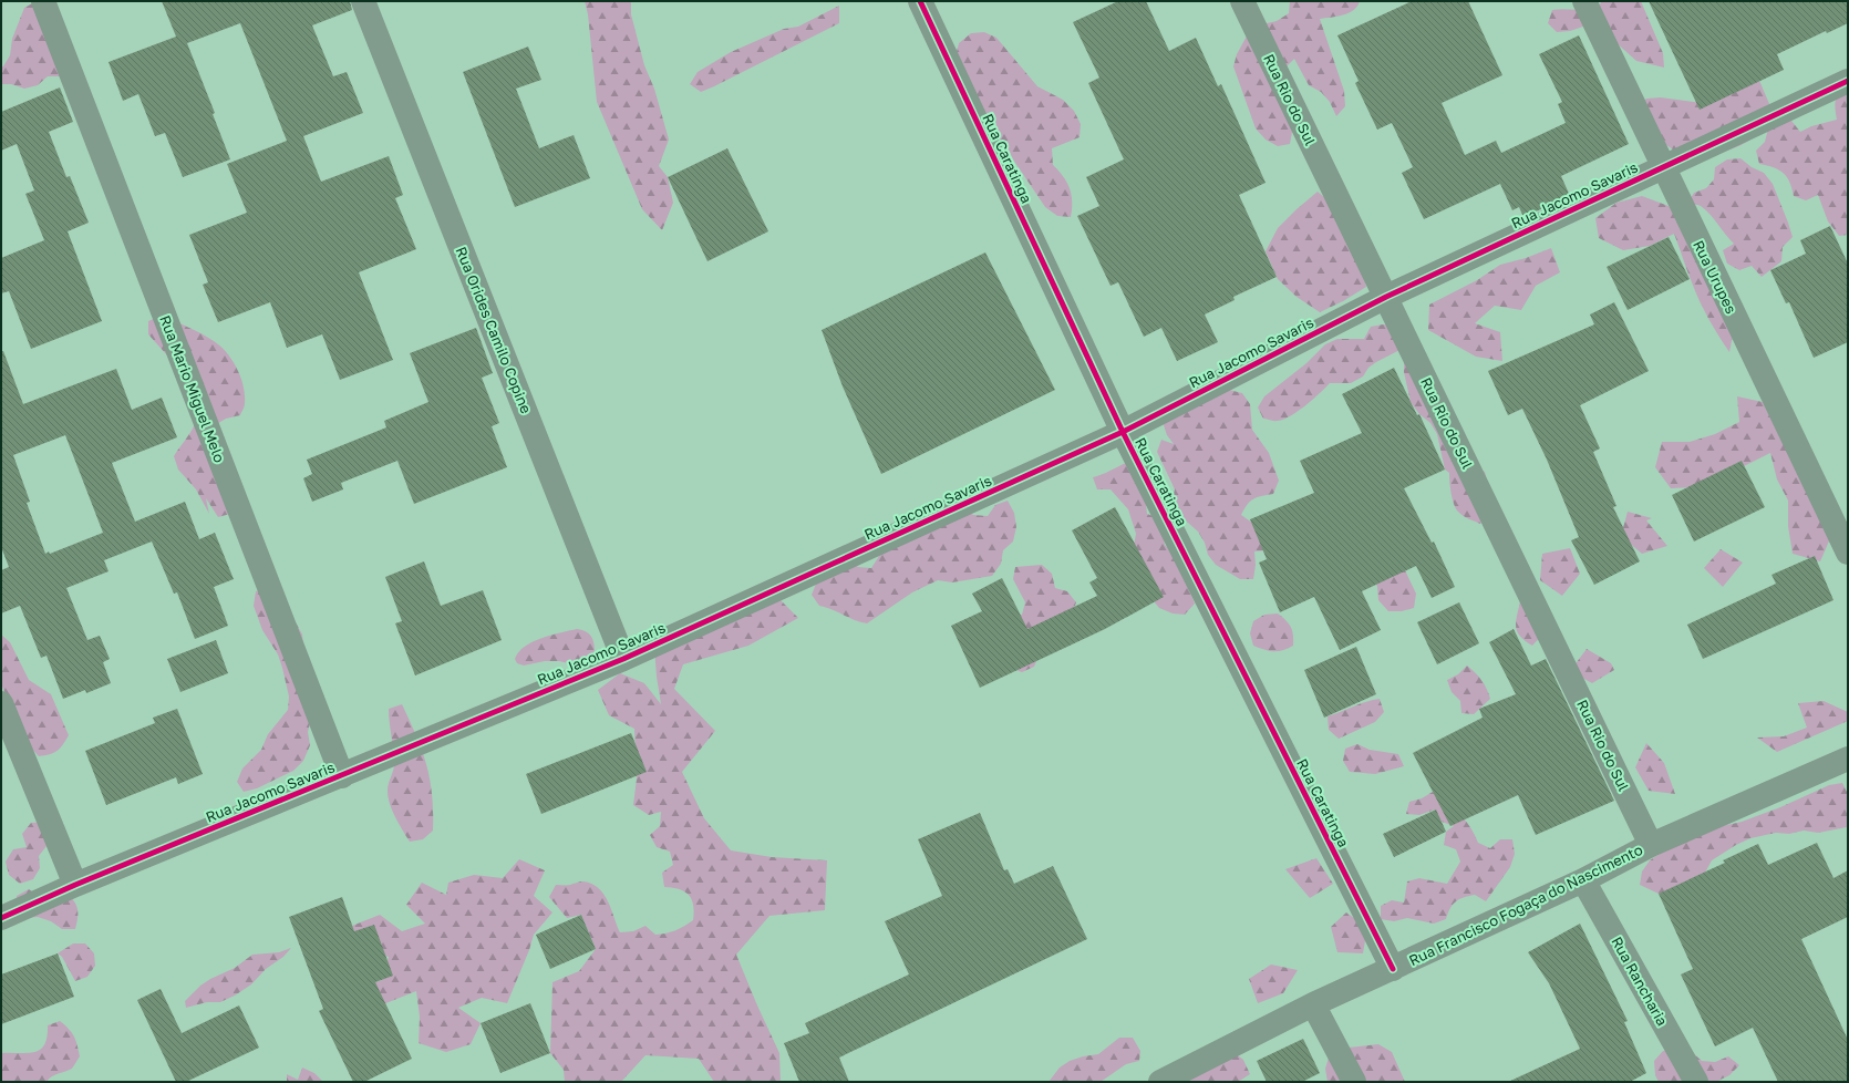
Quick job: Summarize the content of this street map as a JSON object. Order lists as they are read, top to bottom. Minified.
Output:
{"streets":{"street":["Rua Rio do Sul","Rua Caratinga","Rua Jacomo Savaris","Rua Urupes","Rua Orides Camilo Copine","Rua Mario Miguel Melo","Rua Francisco Fogaça do Nascimento","Rua Rancharia"]},"crossings":[["Rua Rio do Sul","Rua Jacomo Savaris"],["Rua Rio do Sul","Rua Francisco Fogaça do Nascimento"],["Rua Caratinga","Rua Jacomo Savaris"],["Rua Caratinga","Rua Francisco Fogaça do Nascimento"],["Rua Jacomo Savaris","Rua Urupes"],["Rua Jacomo Savaris","Rua Orides Camilo Copine"],["Rua Jacomo Savaris","Rua Mario Miguel Melo"],["Rua Francisco Fogaça do Nascimento","Rua Rancharia"]]}
